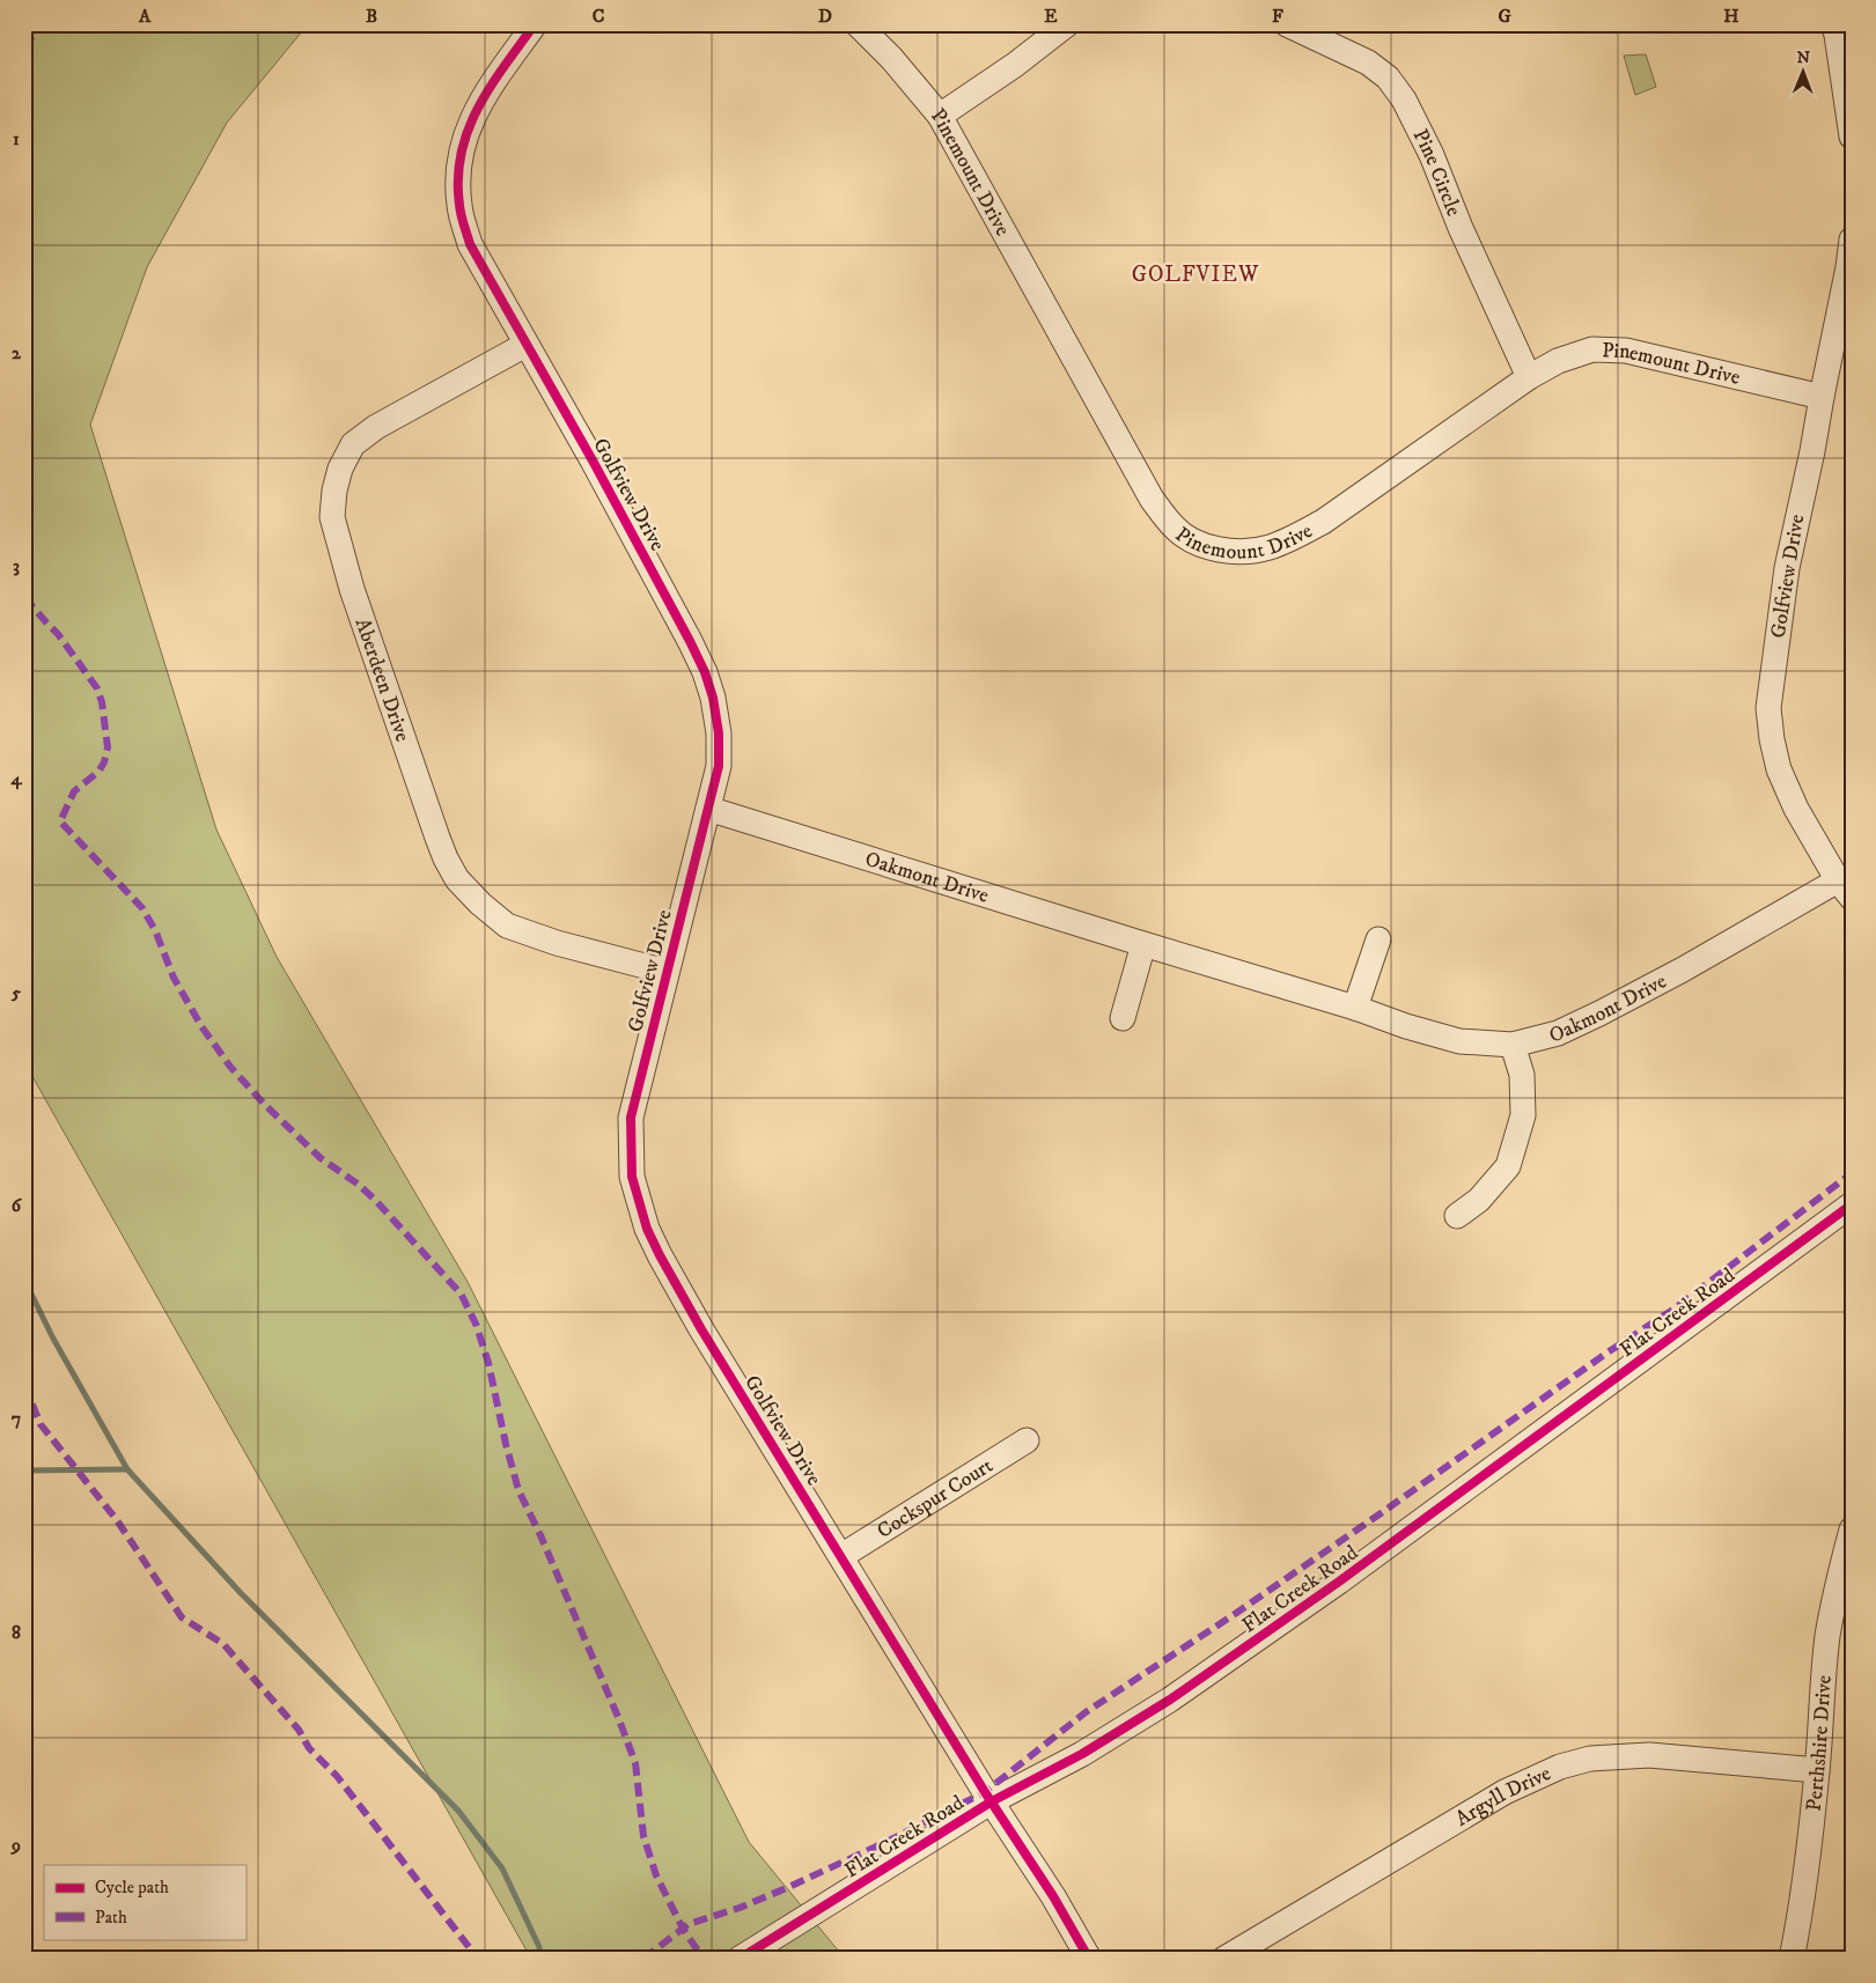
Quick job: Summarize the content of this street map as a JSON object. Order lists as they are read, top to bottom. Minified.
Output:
{"streets":{"street":["Pinemount Drive","Pine Circle","Golfview Drive","Aberdeen Drive","Oakmont Drive","Flat Creek Road","Cockspur Court","Perthshire Drive","Argyll Drive"]},"crossings":[["Pinemount Drive","Pine Circle"],["Pinemount Drive","Golfview Drive"],["Golfview Drive","Aberdeen Drive"],["Golfview Drive","Oakmont Drive"],["Golfview Drive","Flat Creek Road"],["Golfview Drive","Cockspur Court"],["Perthshire Drive","Argyll Drive"]],"districts":["GOLFVIEW"],"legend":["Cycle path","Path"],"north":"top","grid":{"columns":["A","B","C","D","E","F","G","H"],"rows":["1","2","3","4","5","6","7","8","9"]}}
